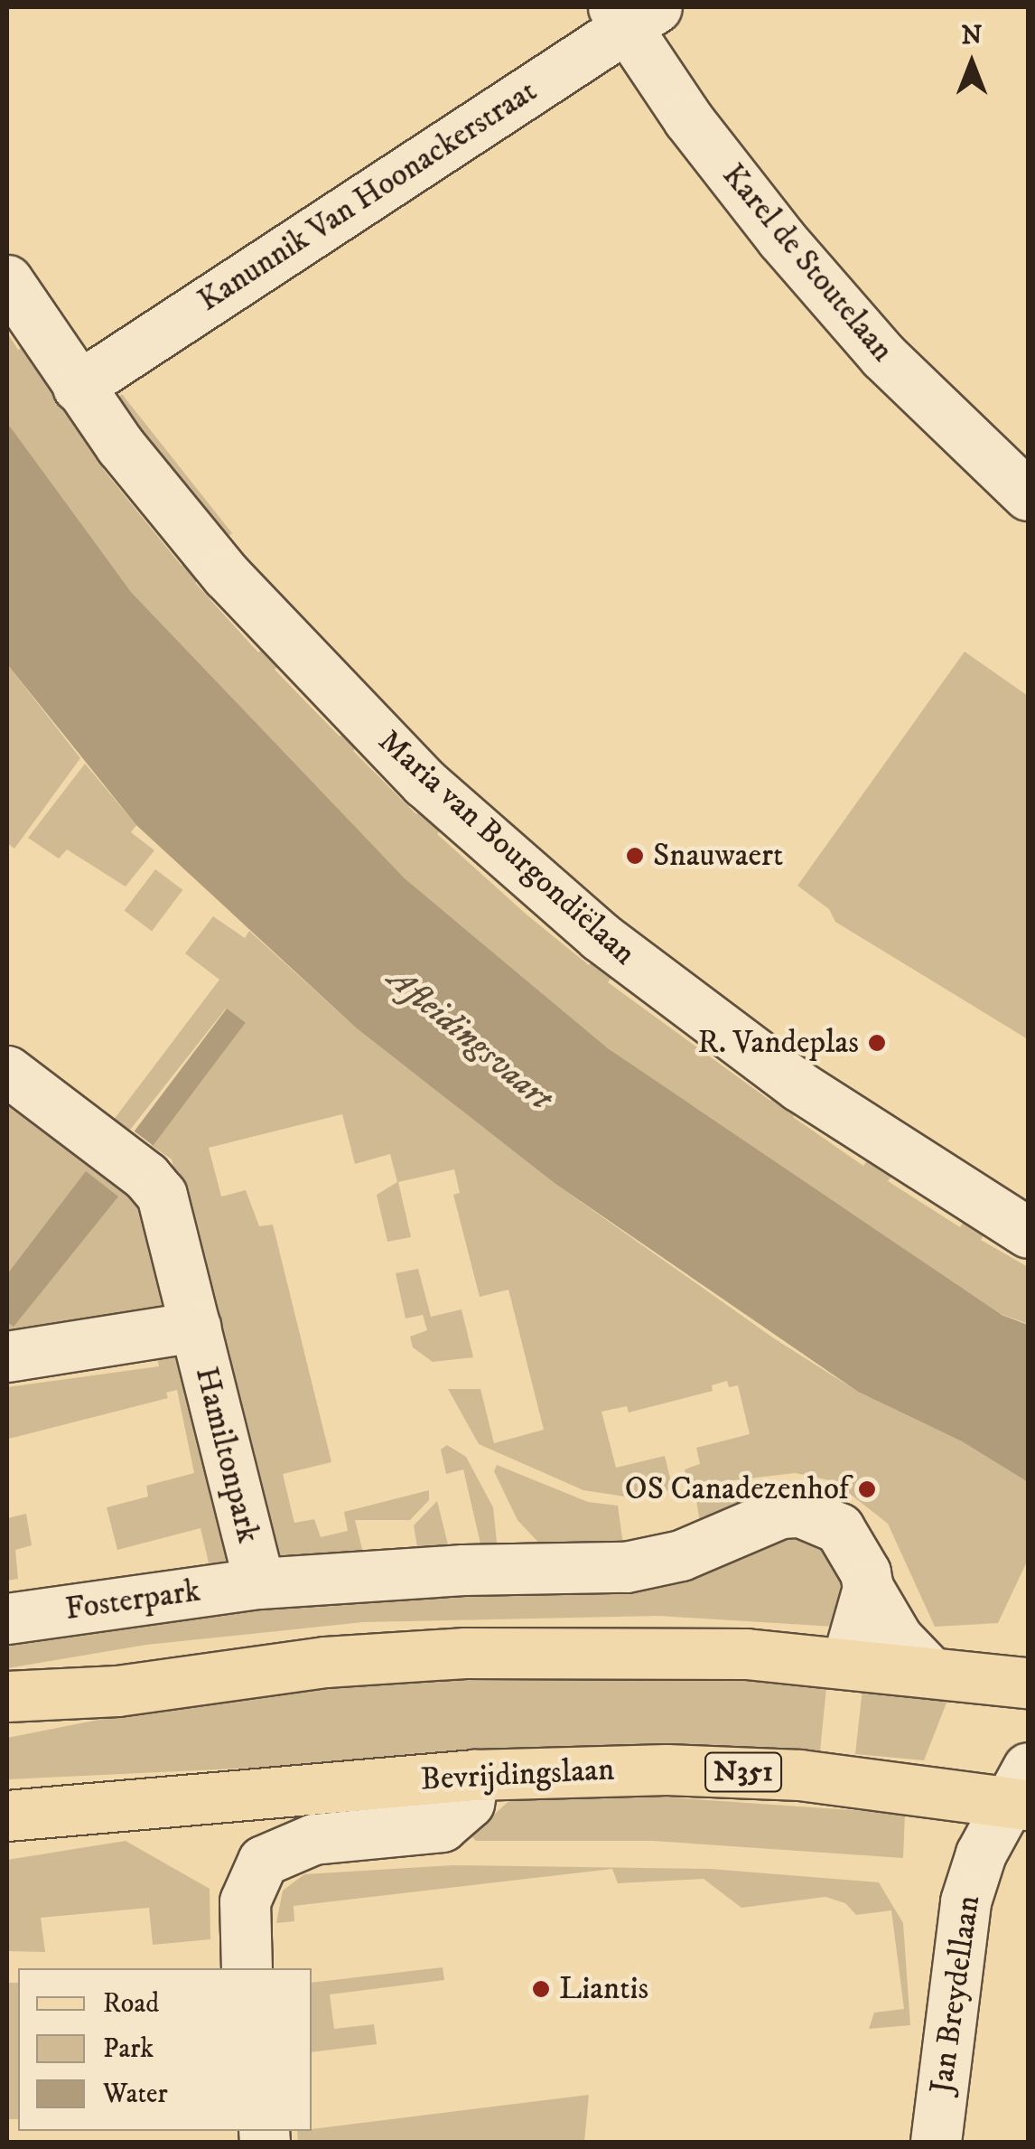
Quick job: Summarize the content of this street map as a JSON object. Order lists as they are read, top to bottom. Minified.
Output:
{"streets":{"main road":["N351","Bevrijdingslaan"],"street":["Kanunnik Van Hoonackerstraat","Karel de Stoutelaan","Maria van Bourgondiëlaan","Hamiltonpark","Fosterpark","Jan Breydellaan"]},"crossings":[["Kanunnik Van Hoonackerstraat","Karel de Stoutelaan"],["Kanunnik Van Hoonackerstraat","Maria van Bourgondiëlaan"],["Hamiltonpark","Fosterpark"],["Bevrijdingslaan","Jan Breydellaan"]],"water":["Afleidingsvaart"],"places":["Snauwaert","R. Vandeplas","OS Canadezenhof","Liantis"],"legend":["Road","Park","Water"],"north":"top"}
